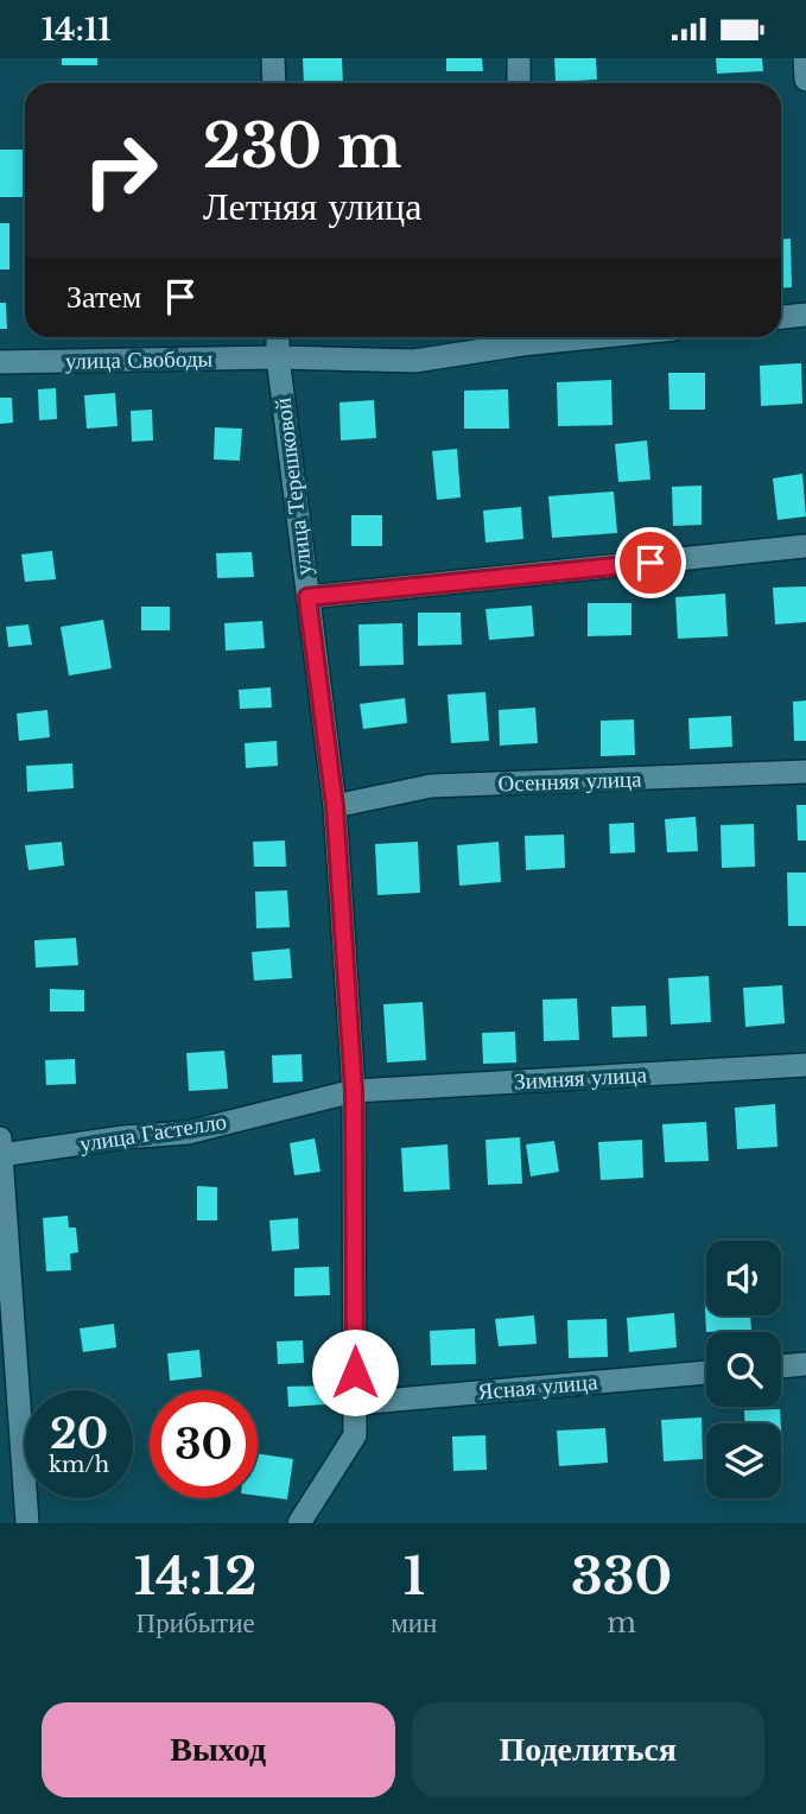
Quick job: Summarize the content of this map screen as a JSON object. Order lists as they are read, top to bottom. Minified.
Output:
{"streets":{"street":["улица Свободы","улица Терешковой","Осенняя улица","Зимняя улица","улица Гастелло","Ясная улица"]},"crossings":[["улица Свободы","улица Терешковой"],["улица Терешковой","Осенняя улица"],["улица Терешковой","Зимняя улица"],["улица Терешковой","улица Гастелло"],["улица Терешковой","Ясная улица"],["Зимняя улица","улица Гастелло"]],"page":{"status":"14:11","turn":["230 m","Летняя улица"],"then":"Затем","speed":"20 km/h","limit":"30","eta":["14:12","Прибытие","1","мин","330","m"],"buttons":["Выход","Поделиться"]}}
